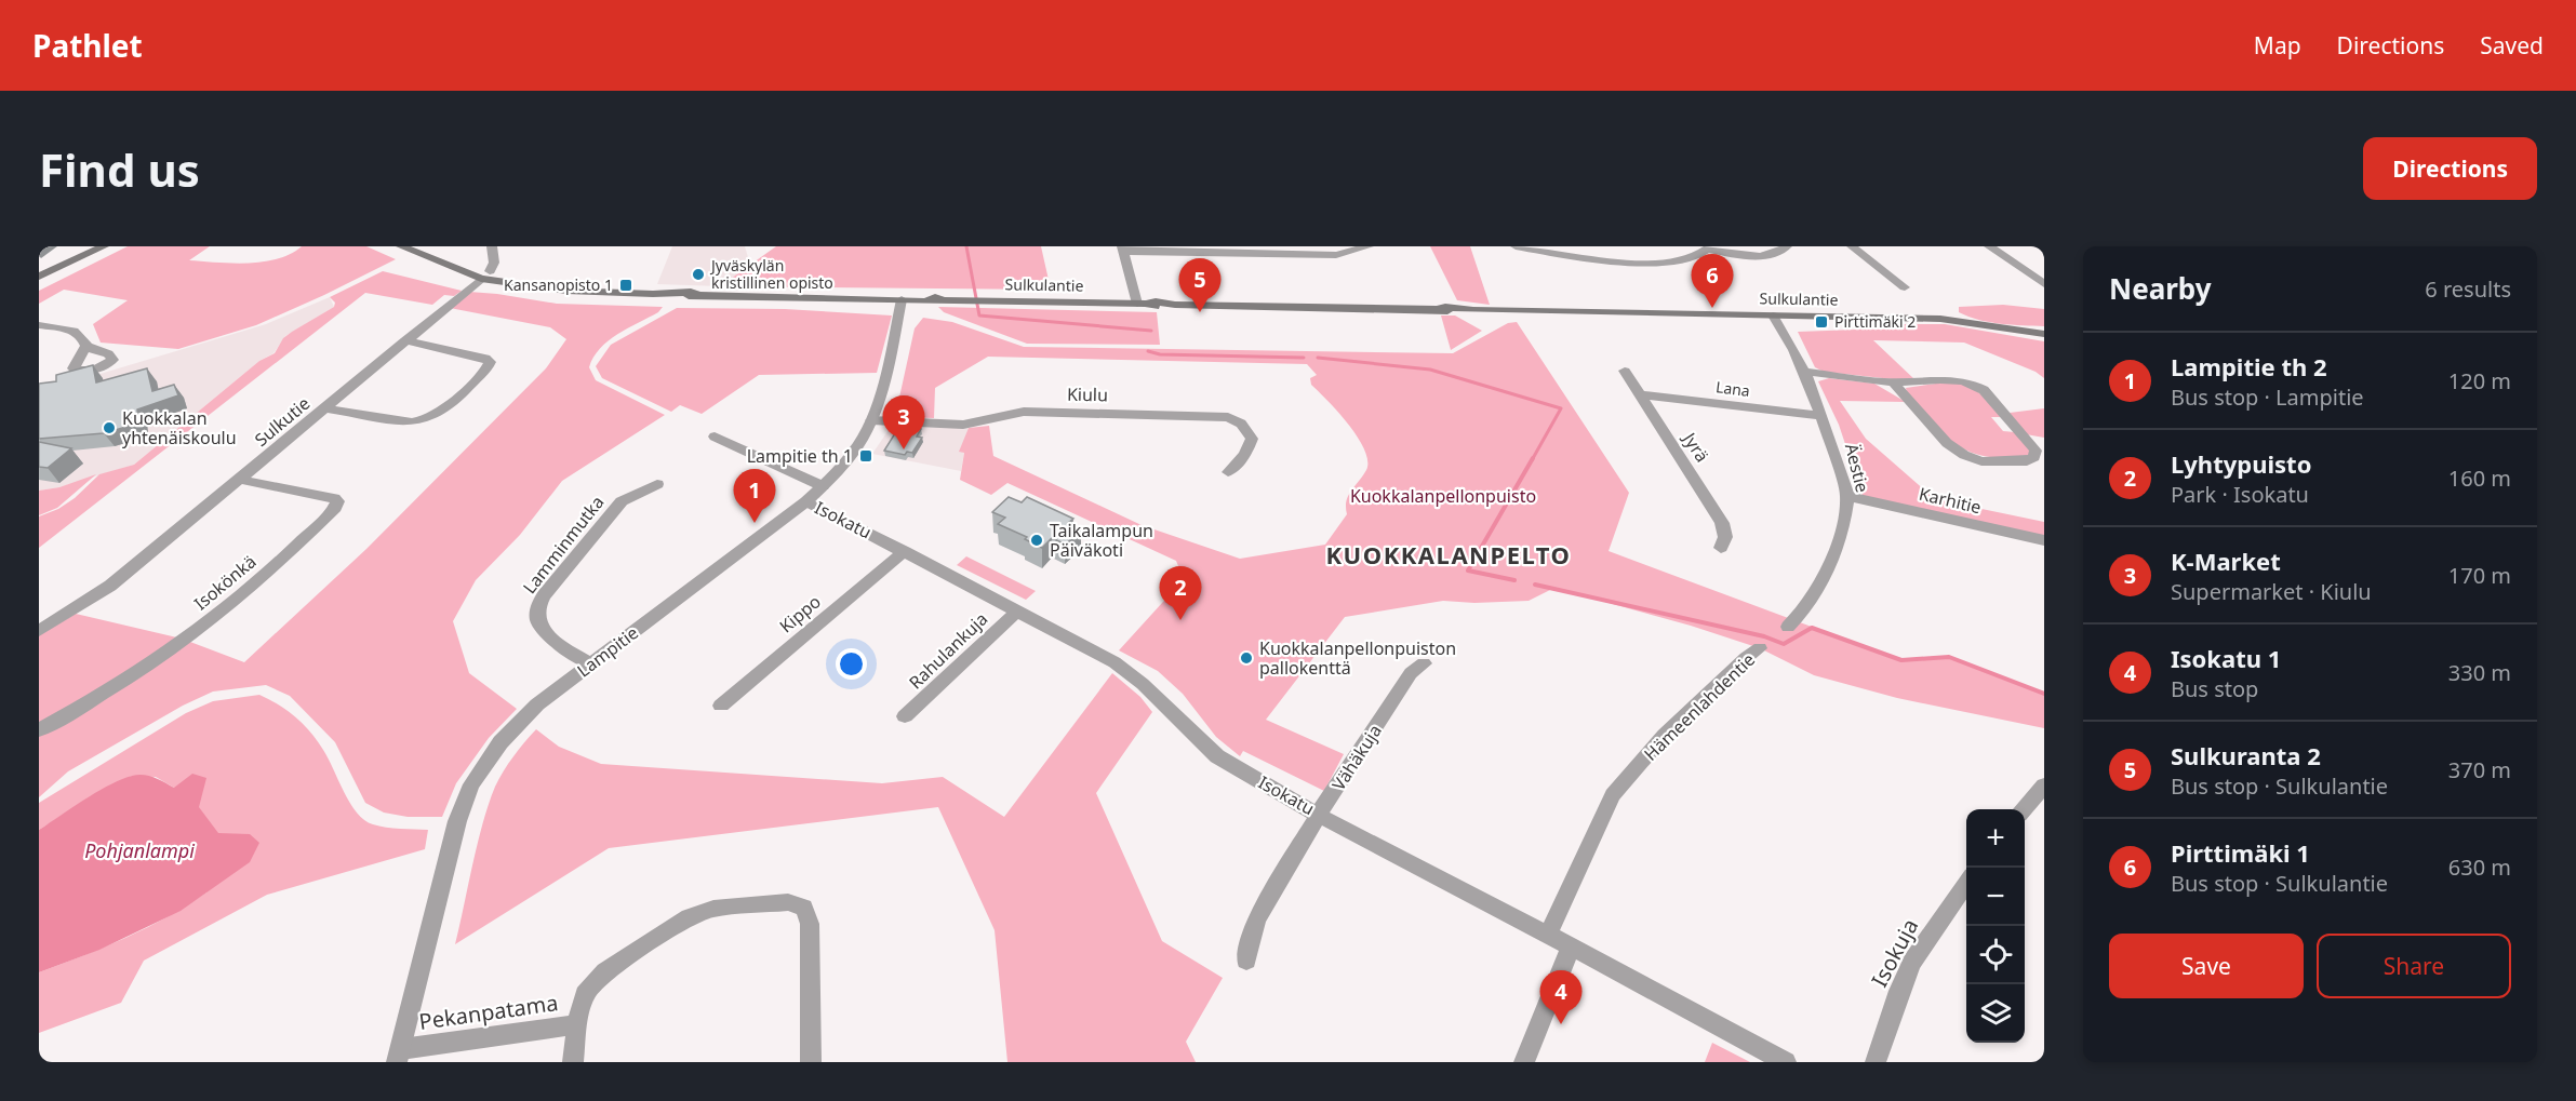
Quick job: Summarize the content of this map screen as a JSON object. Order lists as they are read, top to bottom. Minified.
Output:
{"streets":{"main road":["Sulkulantie"],"street":["Lana","Kiulu","Sulkutie","Jyrä","Äestie","Karhitie","Isokatu","Lamminmutka","Isokönkä","Kippo","Rahulankuja","Lampitie","Hämeenlahdentie","Vähäkuja","Isokuja","Pekanpatama"]},"crossings":[["Sulkulantie","Sulkutie"],["Sulkulantie","Äestie"],["Sulkulantie","Lampitie"],["Lana","Jyrä"],["Lana","Äestie"],["Kiulu","Lampitie"],["Sulkutie","Isokönkä"],["Äestie","Karhitie"],["Isokatu","Kippo"],["Isokatu","Rahulankuja"],["Isokatu","Lampitie"],["Isokatu","Hämeenlahdentie"],["Isokatu","Vähäkuja"],["Lamminmutka","Lampitie"],["Lampitie","Pekanpatama"]],"districts":["KUOKKALANPELTO"],"water":["Pohjanlampi"],"parks":["Kuokkalanpellonpuisto"],"places":{"other":["Jyväskylän kristillinen opisto","Kuokkalan yhtenäiskoulu","Taikalampun Päiväkoti","Kuokkalanpellonpuiston pallokenttä"],"transit":["Kansanopisto 1","Pirttimäki 2","Lampitie th 1"]},"page":{"header":"Pathlet","nav":["Map","Directions","Saved"],"buttons":["Directions",["Save","Share"]],"title":"Find us","heading":["Nearby","6 results"],"pins":["6","5","3","1","2","4"],"list":[{"mark":"1","name":"Lampitie th 2","note":"Bus stop · Lampitie","value":"120 m"},{"mark":"2","name":"Lyhtypuisto","note":"Park · Isokatu","value":"160 m"},{"mark":"3","name":"K-Market","note":"Supermarket · Kiulu","value":"170 m"},{"mark":"4","name":"Isokatu 1","note":"Bus stop","value":"330 m"},{"mark":"5","name":"Sulkuranta 2","note":"Bus stop · Sulkulantie","value":"370 m"},{"mark":"6","name":"Pirttimäki 1","note":"Bus stop · Sulkulantie","value":"630 m"}],"map_buttons":["+","−"]}}
